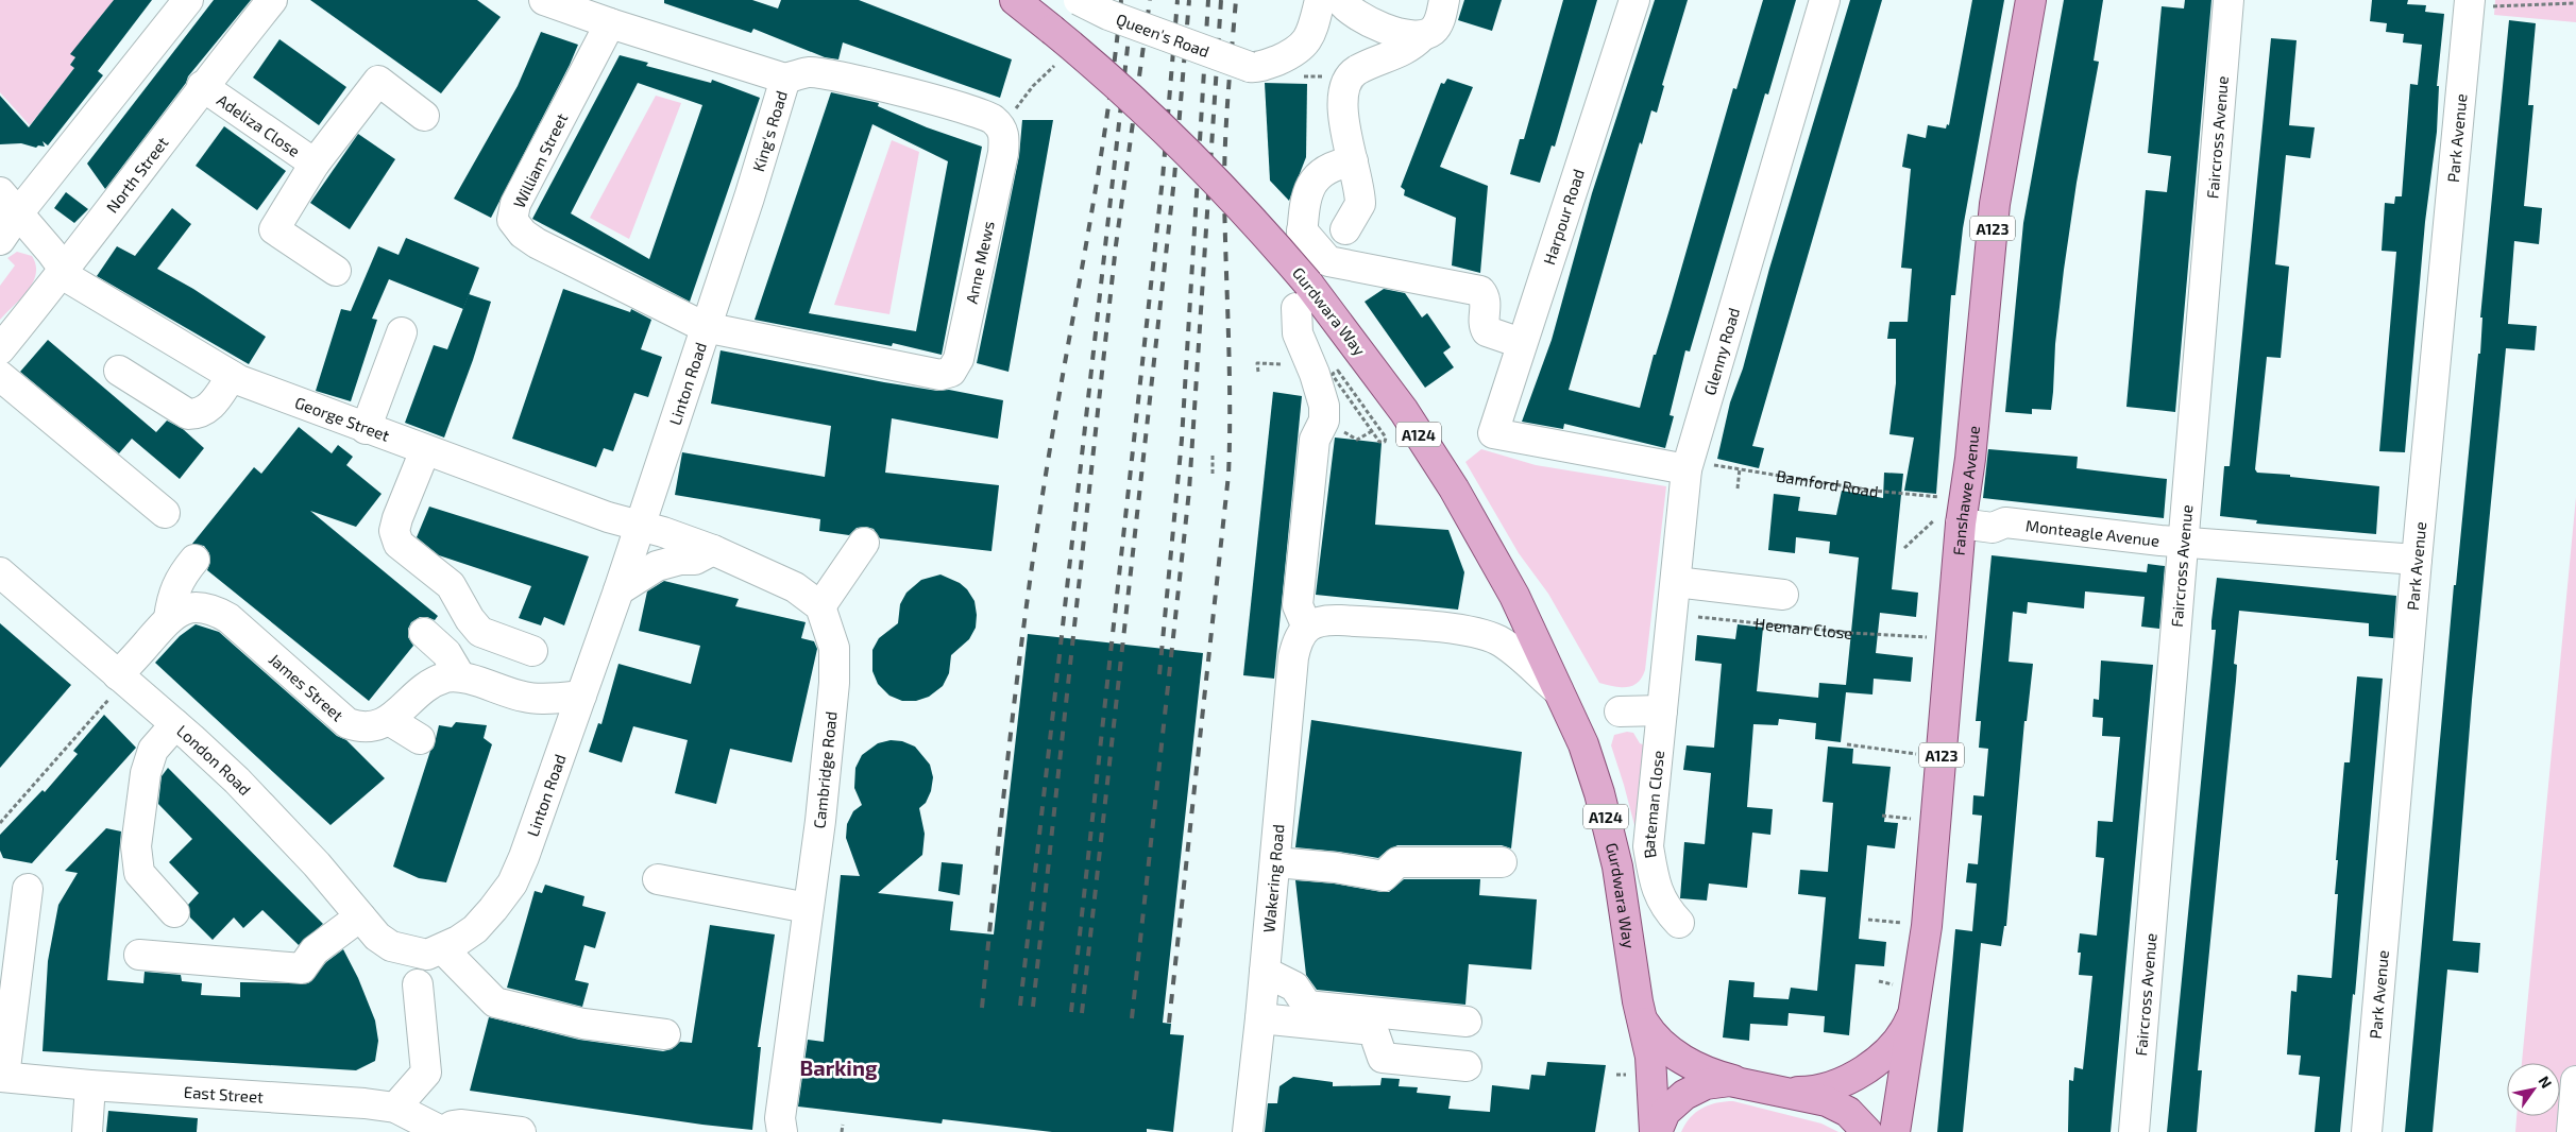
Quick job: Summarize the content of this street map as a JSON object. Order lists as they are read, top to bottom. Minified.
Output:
{"streets":{"main road":["A123","Gurdwara Way","A124","Fanshawe Avenue"],"street":["Queen's Road","Adeliza Close","King's Road","Faircross Avenue","Park Avenue","William Street","North Street","Harpour Road","Anne Mews","Glenny Road","Linton Road","George Street","Monteagle Avenue","Heenan Close","James Street","London Road","Cambridge Road","Bateman Close","Wakering Road","East Street"],"path":["Bamford Road"]},"crossings":[["Adeliza Close","North Street"],["King's Road","William Street"],["King's Road","Anne Mews"],["King's Road","Linton Road"],["Faircross Avenue","Monteagle Avenue"],["Park Avenue","Monteagle Avenue"],["William Street","Anne Mews"],["William Street","Linton Road"],["North Street","George Street"],["Harpour Road","Glenny Road"],["Harpour Road","Bamford Road"],["Anne Mews","Linton Road"],["Gurdwara Way","Wakering Road"],["Glenny Road","Bamford Road"],["Glenny Road","Heenan Close"],["Glenny Road","Bateman Close"],["Linton Road","George Street"],["Linton Road","London Road"],["Fanshawe Avenue","Monteagle Avenue"],["James Street","London Road"]],"districts":["Barking"],"north":"top right"}
